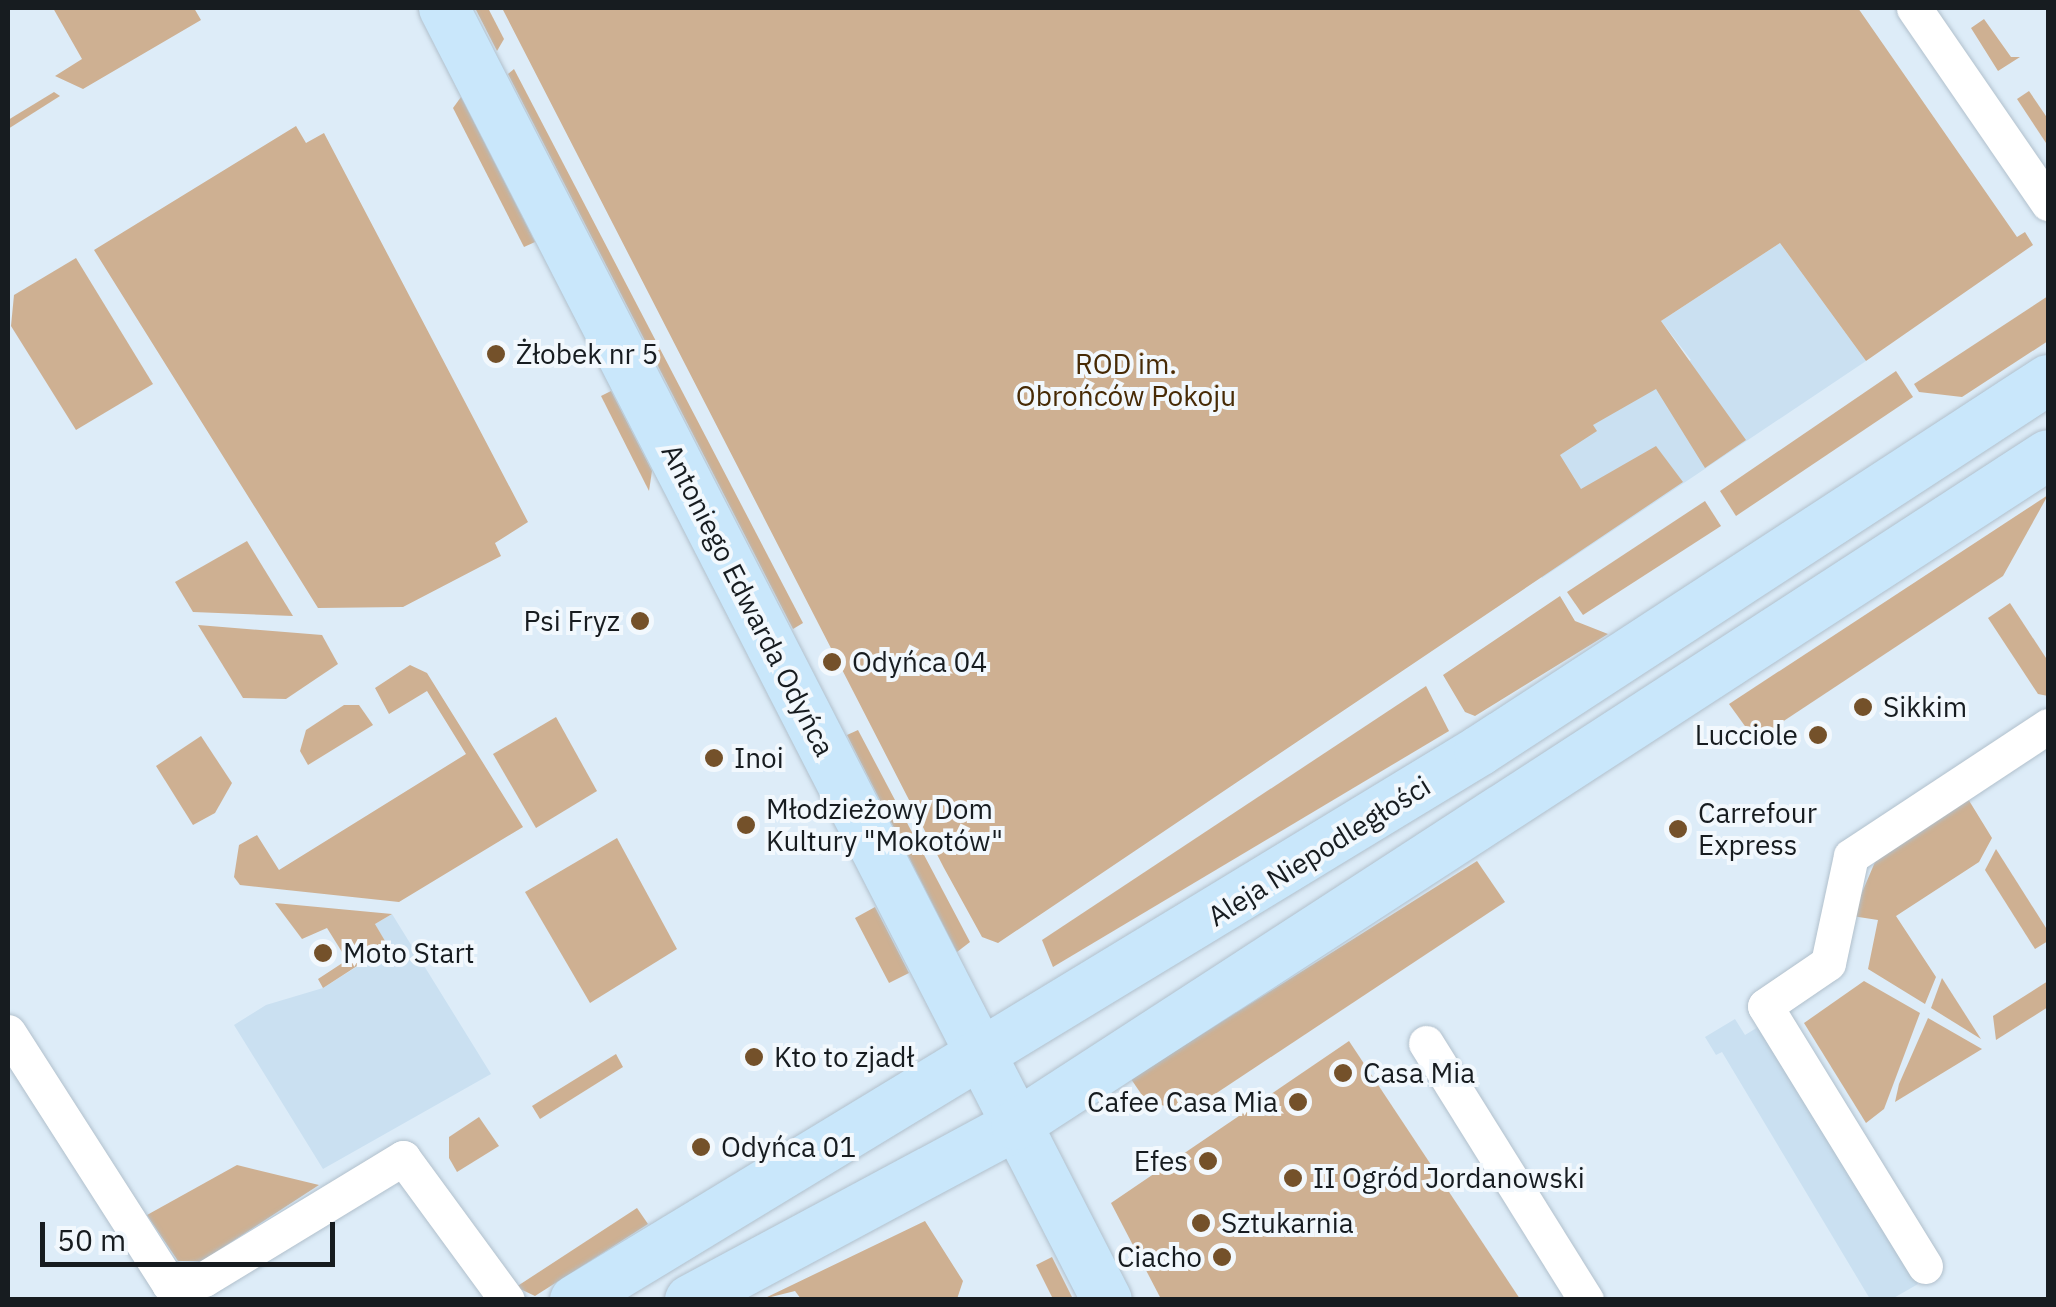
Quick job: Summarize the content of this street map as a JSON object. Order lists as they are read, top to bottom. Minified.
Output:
{"streets":{"main road":["Antoniego Edwarda Odyńca","Aleja Niepodległości"]},"crossings":[["Antoniego Edwarda Odyńca","Aleja Niepodległości"]],"parks":["ROD im. Obrońców Pokoju"],"places":["Żłobek nr 5","Psi Fryz","Odyńca 04","Sikkim","Lucciole","Inoi","Młodzieżowy Dom Kultury \"Mokotów\"","Carrefour Express","Moto Start","Kto to zjadł","Casa Mia","Cafee Casa Mia","Odyńca 01","Efes","II Ogród Jordanowski","Sztukarnia","Ciacho"],"scale_bar":"50 m"}
